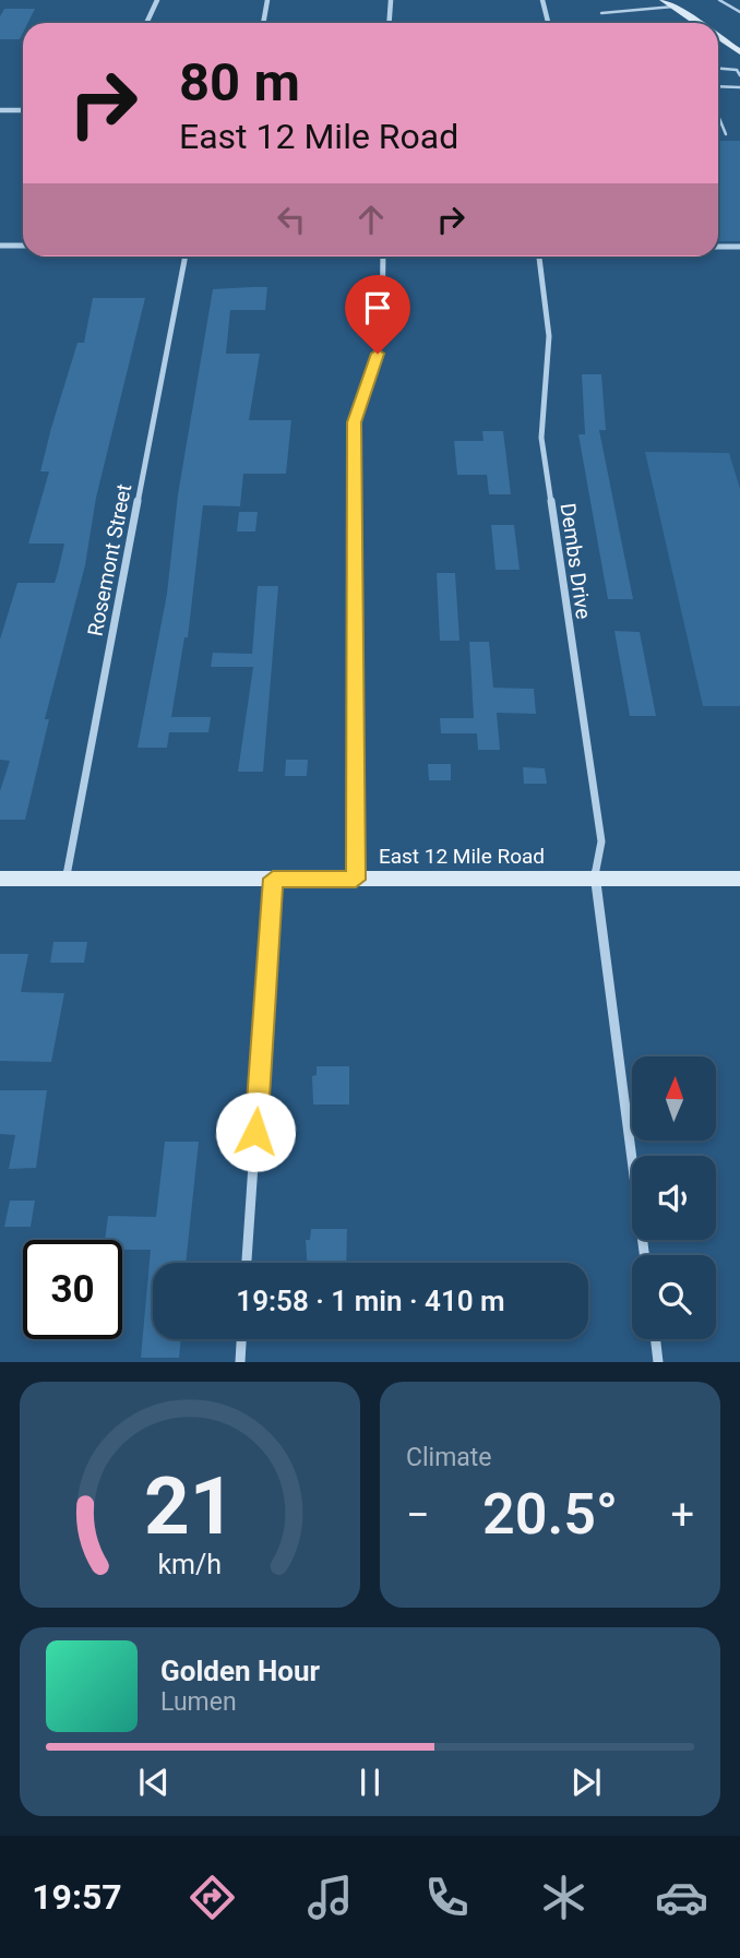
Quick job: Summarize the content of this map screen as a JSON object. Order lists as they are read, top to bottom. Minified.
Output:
{"streets":{"main road":["East 12 Mile Road"],"street":["Rosemont Street","Dembs Drive"]},"crossings":[["Rosemont Street","East 12 Mile Road"],["Dembs Drive","East 12 Mile Road"]],"north":"top","page":{"turn":["80 m","East 12 Mile Road"],"limit":"30","trip":"19:58 · 1 min · 410 m","tile":"Climate","heat":["−","20.5°","+"],"song":["Golden Hour","Lumen"],"tabs":"19:57","gauge":["21","km/h"]}}
